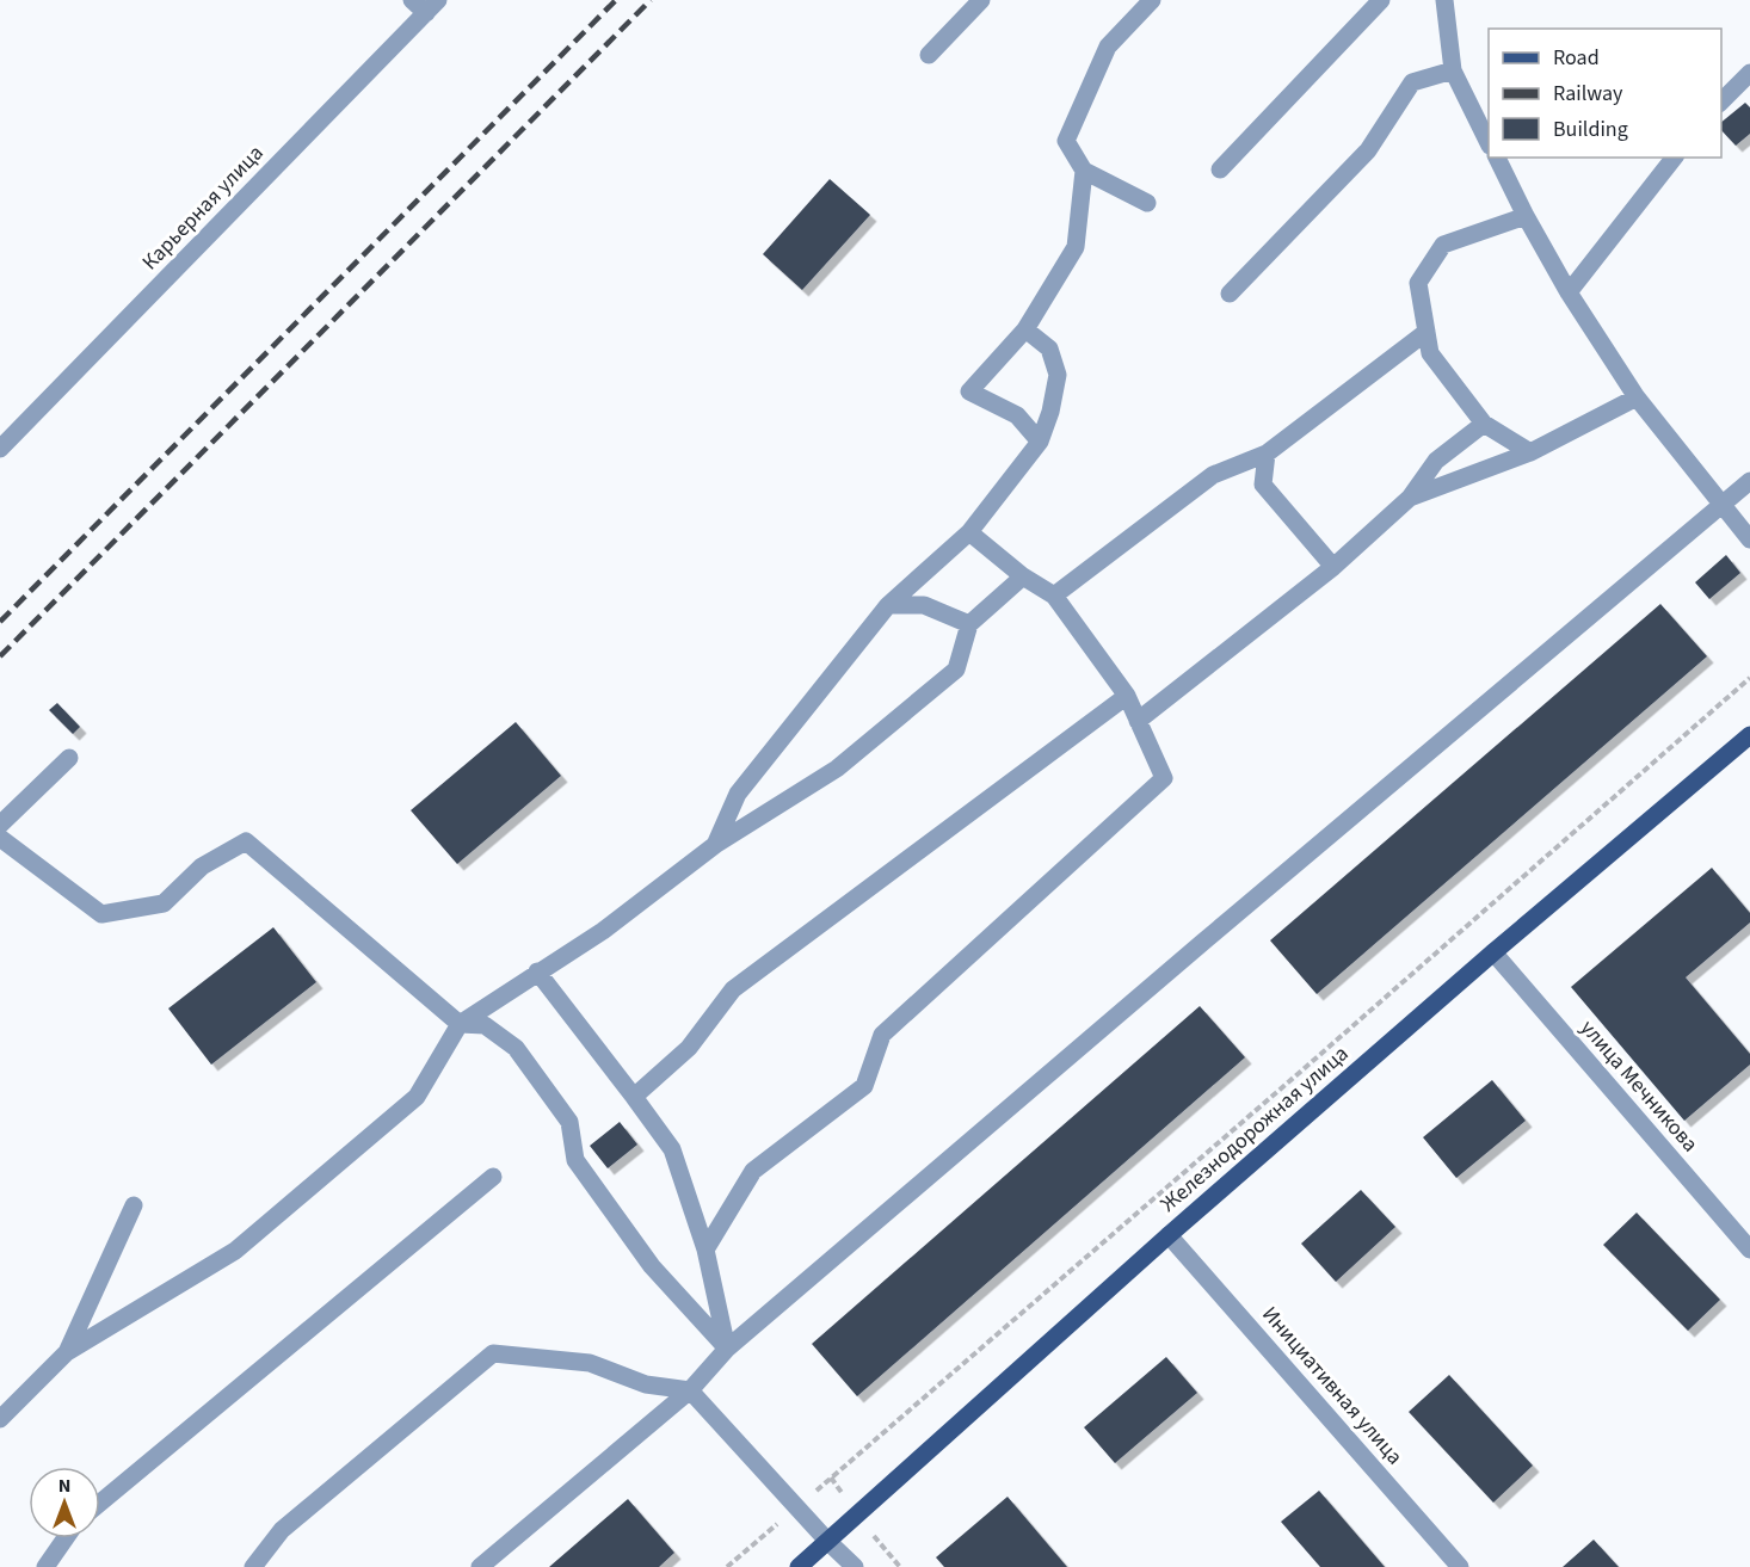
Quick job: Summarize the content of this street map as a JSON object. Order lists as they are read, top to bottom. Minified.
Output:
{"streets":{"main road":["Железнодорожная улица"],"street":["Карьерная улица","улица Мечникова","Инициативная улица"]},"crossings":[["улица Мечникова","Железнодорожная улица"],["Железнодорожная улица","Инициативная улица"]],"legend":["Road","Railway","Building"],"north":"top"}
